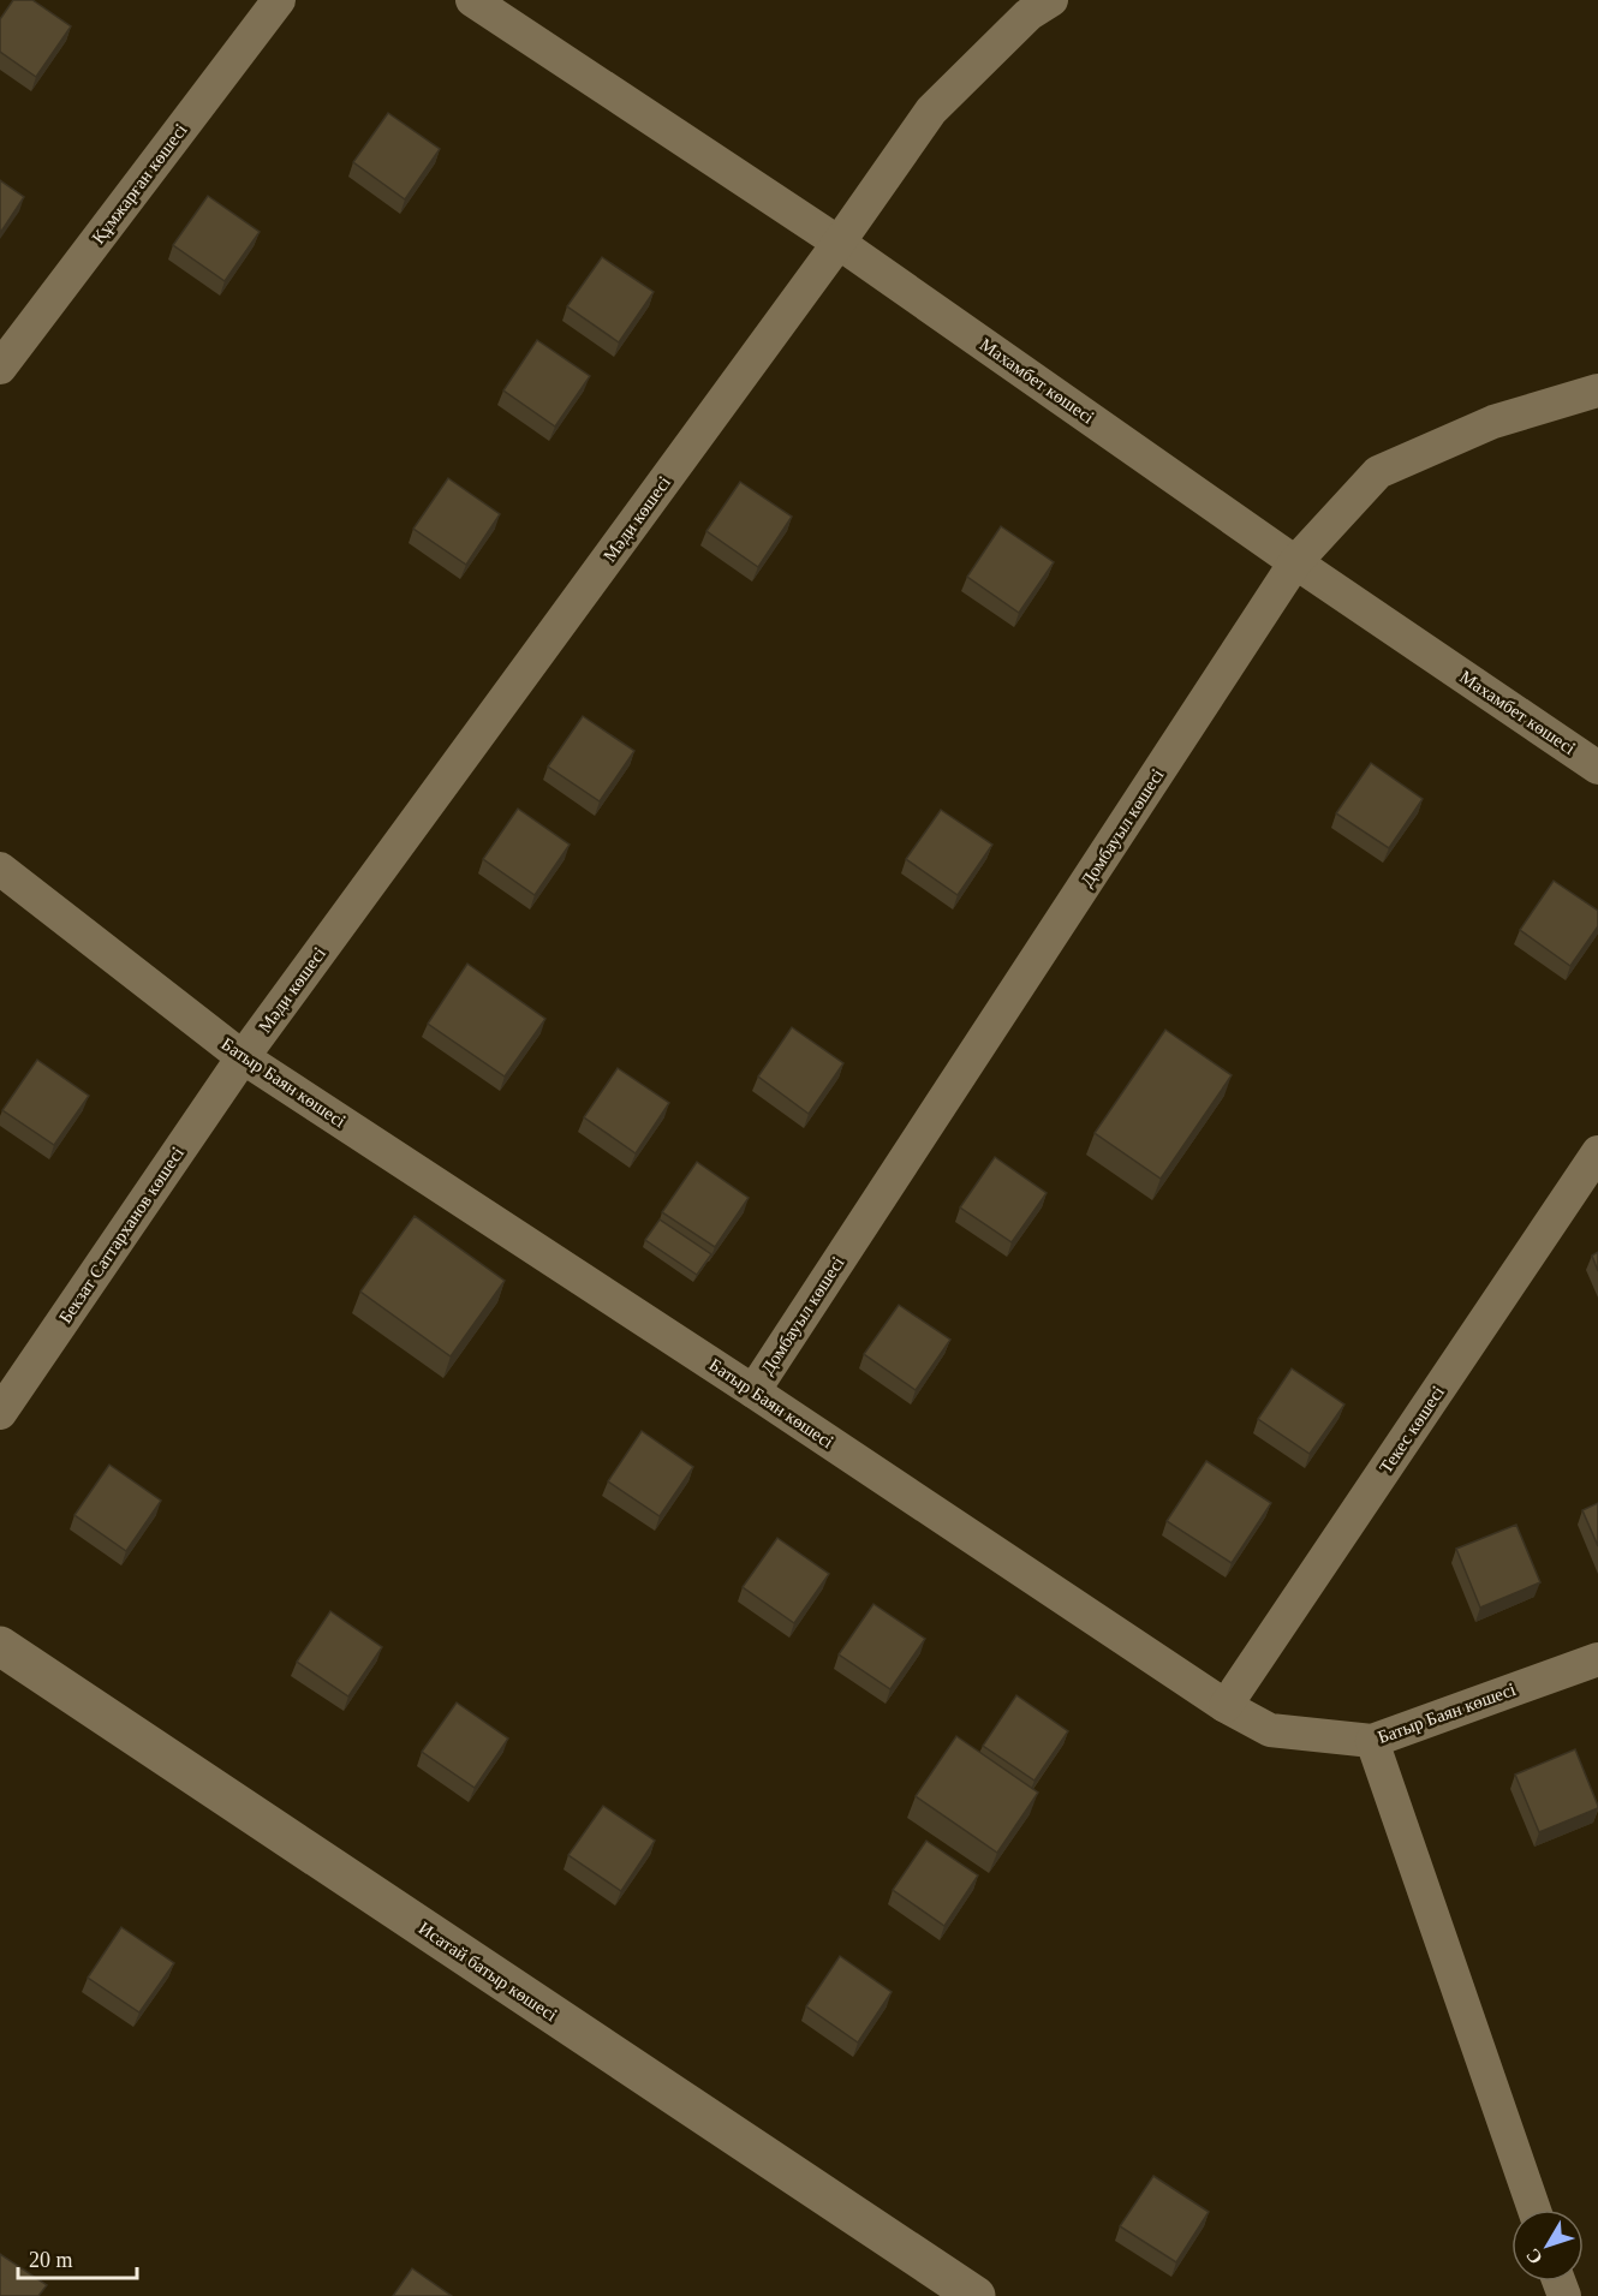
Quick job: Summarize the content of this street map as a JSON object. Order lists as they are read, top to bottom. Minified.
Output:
{"streets":{"street":["Құмжарған көшесі","Махамбет көшесі","Мәди көшесі","Домбауыл көшесі","Батыр Баян көшесі","Бекзат Саттарханов көшесі","Текес көшесі","Исатай батыр көшесі"]},"crossings":[["Махамбет көшесі","Мәди көшесі"],["Махамбет көшесі","Домбауыл көшесі"],["Мәди көшесі","Батыр Баян көшесі"],["Мәди көшесі","Бекзат Саттарханов көшесі"],["Домбауыл көшесі","Батыр Баян көшесі"],["Батыр Баян көшесі","Бекзат Саттарханов көшесі"],["Батыр Баян көшесі","Текес көшесі"]],"scale_bar":"20 m","north":"bottom left"}
